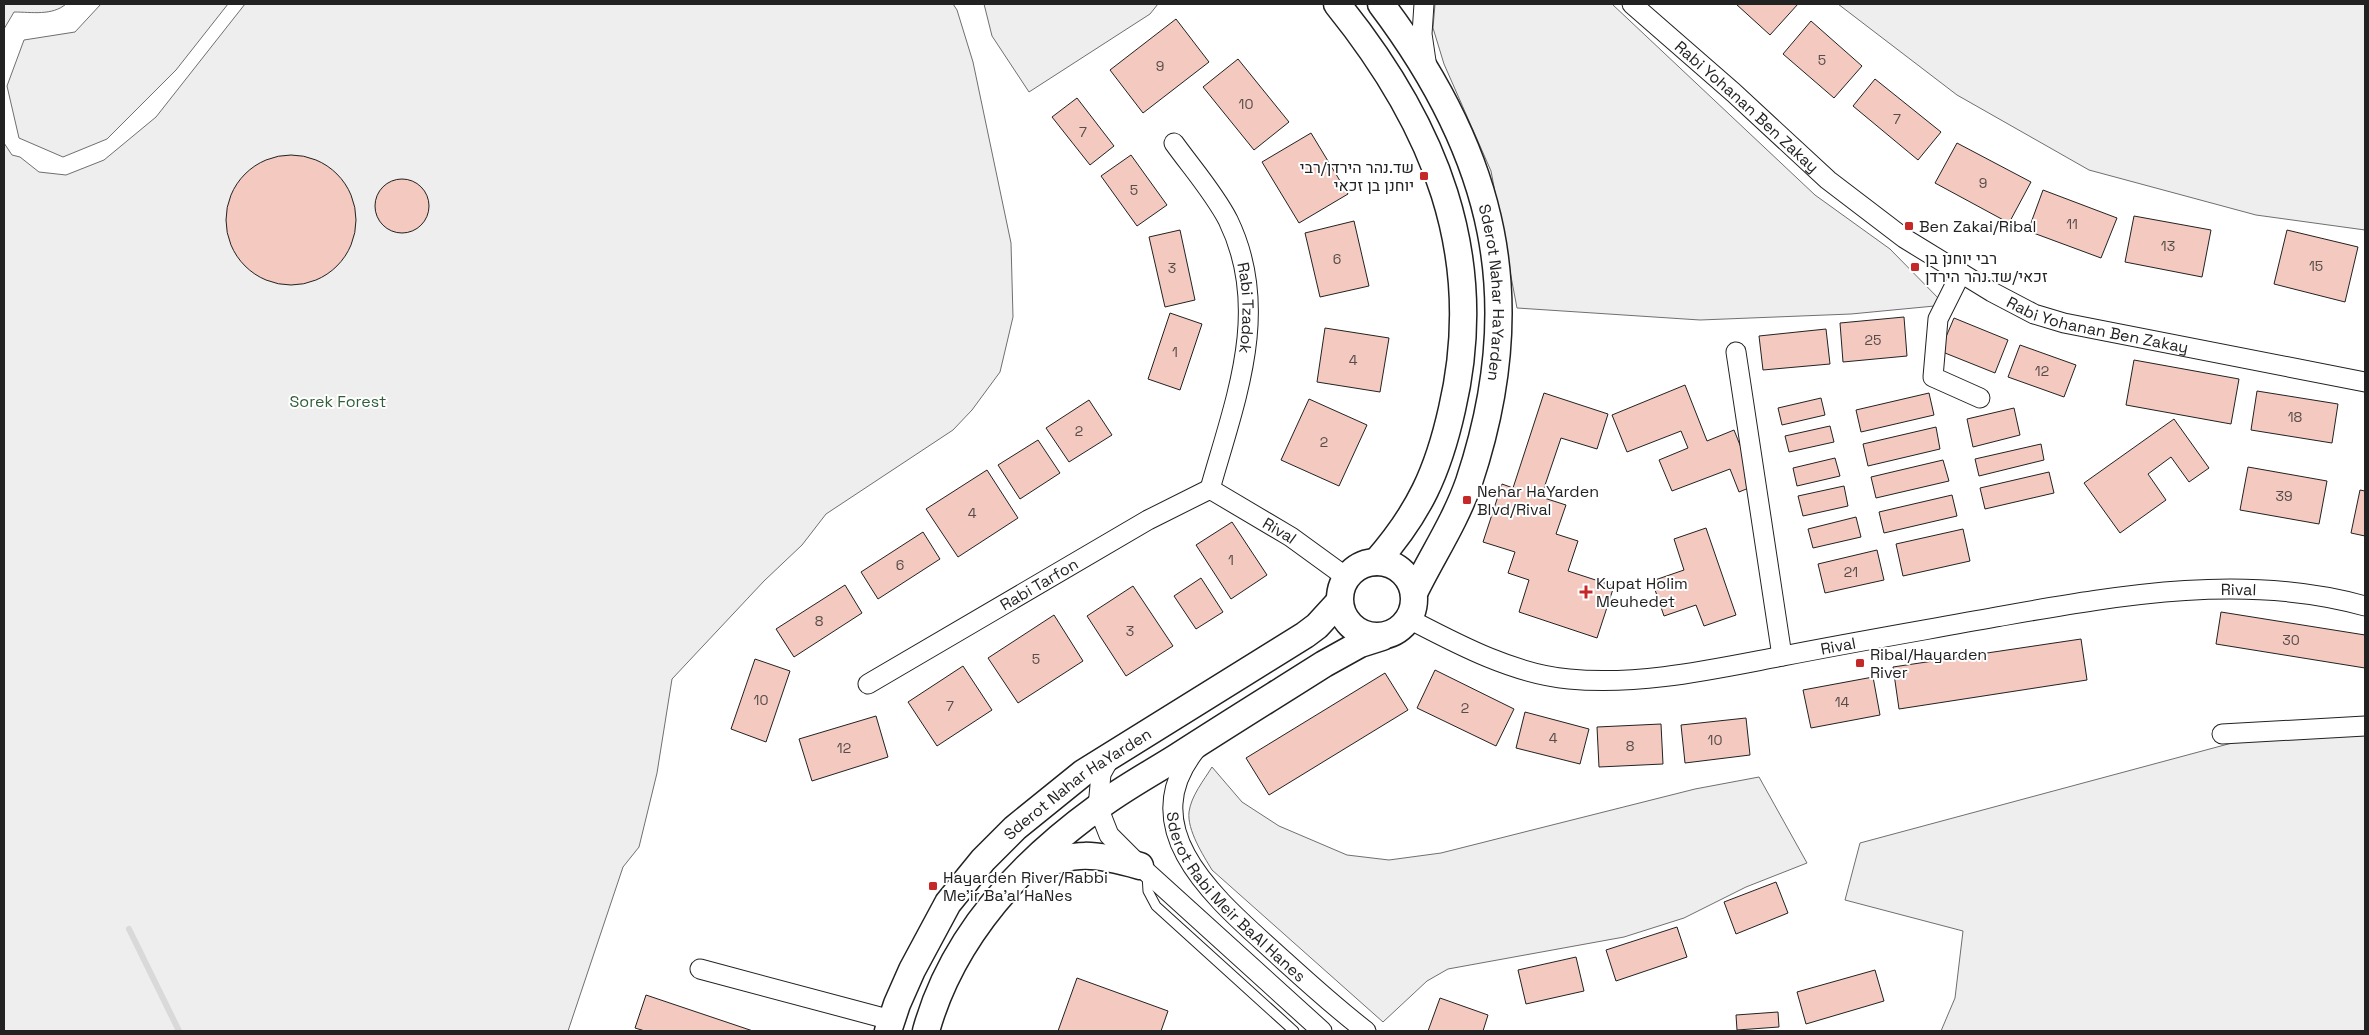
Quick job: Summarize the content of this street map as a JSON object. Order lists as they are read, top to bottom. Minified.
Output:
{"streets":{"main road":["Sderot Nahar HaYarden"],"street":["Rabi Yohanan Ben Zakay","Rabi Tzadok","Rival","Rabi Tarfon","Sderot Rabi Meir BaAl Hanes"]},"crossings":[["Sderot Nahar HaYarden","Rival"],["Sderot Nahar HaYarden","Sderot Rabi Meir BaAl Hanes"],["Rabi Tzadok","Rival"],["Rabi Tzadok","Rabi Tarfon"],["Rival","Rabi Tarfon"]],"parks":["Sorek Forest"],"places":{"transit":["שד.נהר הירדן/רבי יוחנן בן זכאי","Ben Zakai/Ribal","רבי יוחנן בן זכאי/שד.נהר הירדן","Nehar HaYarden Blvd/Rival","Ribal/Hayarden River","Hayarden River/Rabbi Me'ir Ba'al HaNes"],"health":["Kupat Holim Meuhedet"]},"house_numbers":["5","9","10","7","7","9","5","11","13","6","15","3","25","1","4","12","18","2","2","39","4","1","6","21","8","3","30","5","10","14","7","2","4","10","8","12"]}
